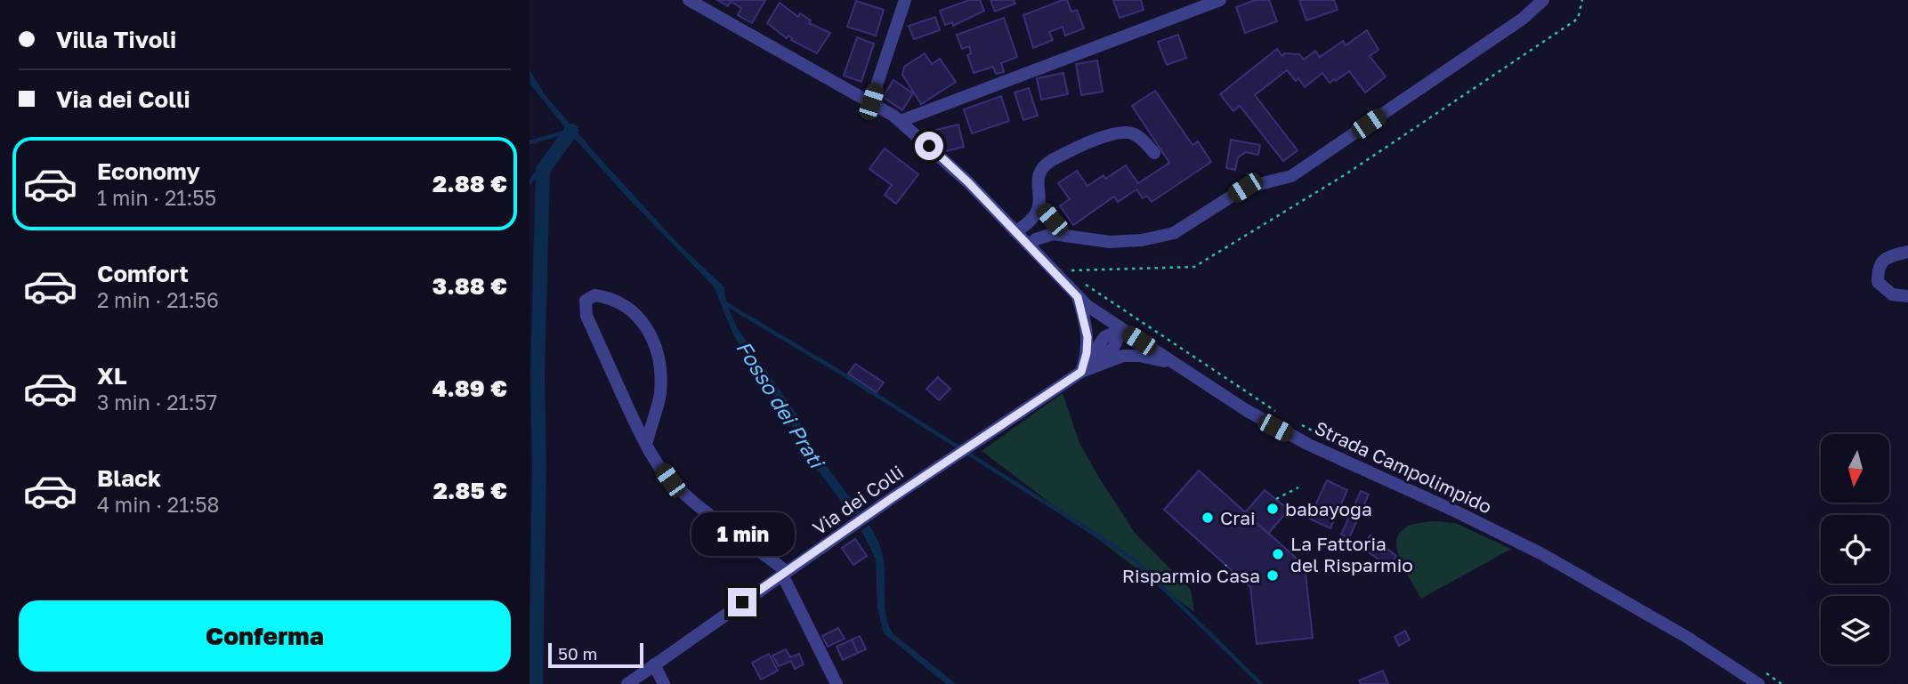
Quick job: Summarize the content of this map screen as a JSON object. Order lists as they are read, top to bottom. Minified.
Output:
{"streets":{"street":["Strada Campolimpido","Via dei Colli"]},"crossings":[["Strada Campolimpido","Via dei Colli"]],"water":["Fosso dei Prati"],"places":["babayoga","Crai","La Fattoria del Risparmio","Risparmio Casa"],"scale_bar":"50 m","north":"bottom","page":{"banner":["Villa Tivoli","Via dei Colli"],"list":[{"name":"Economy","note":"1 min · 21:55","value":"2.88 €"},{"name":"Comfort","note":"2 min · 21:56","value":"3.88 €"},{"name":"XL","note":"3 min · 21:57","value":"4.89 €"},{"name":"Black","note":"4 min · 21:58","value":"2.85 €"}],"bubble":"1 min","buttons":"Conferma","scale":"50 m"}}
